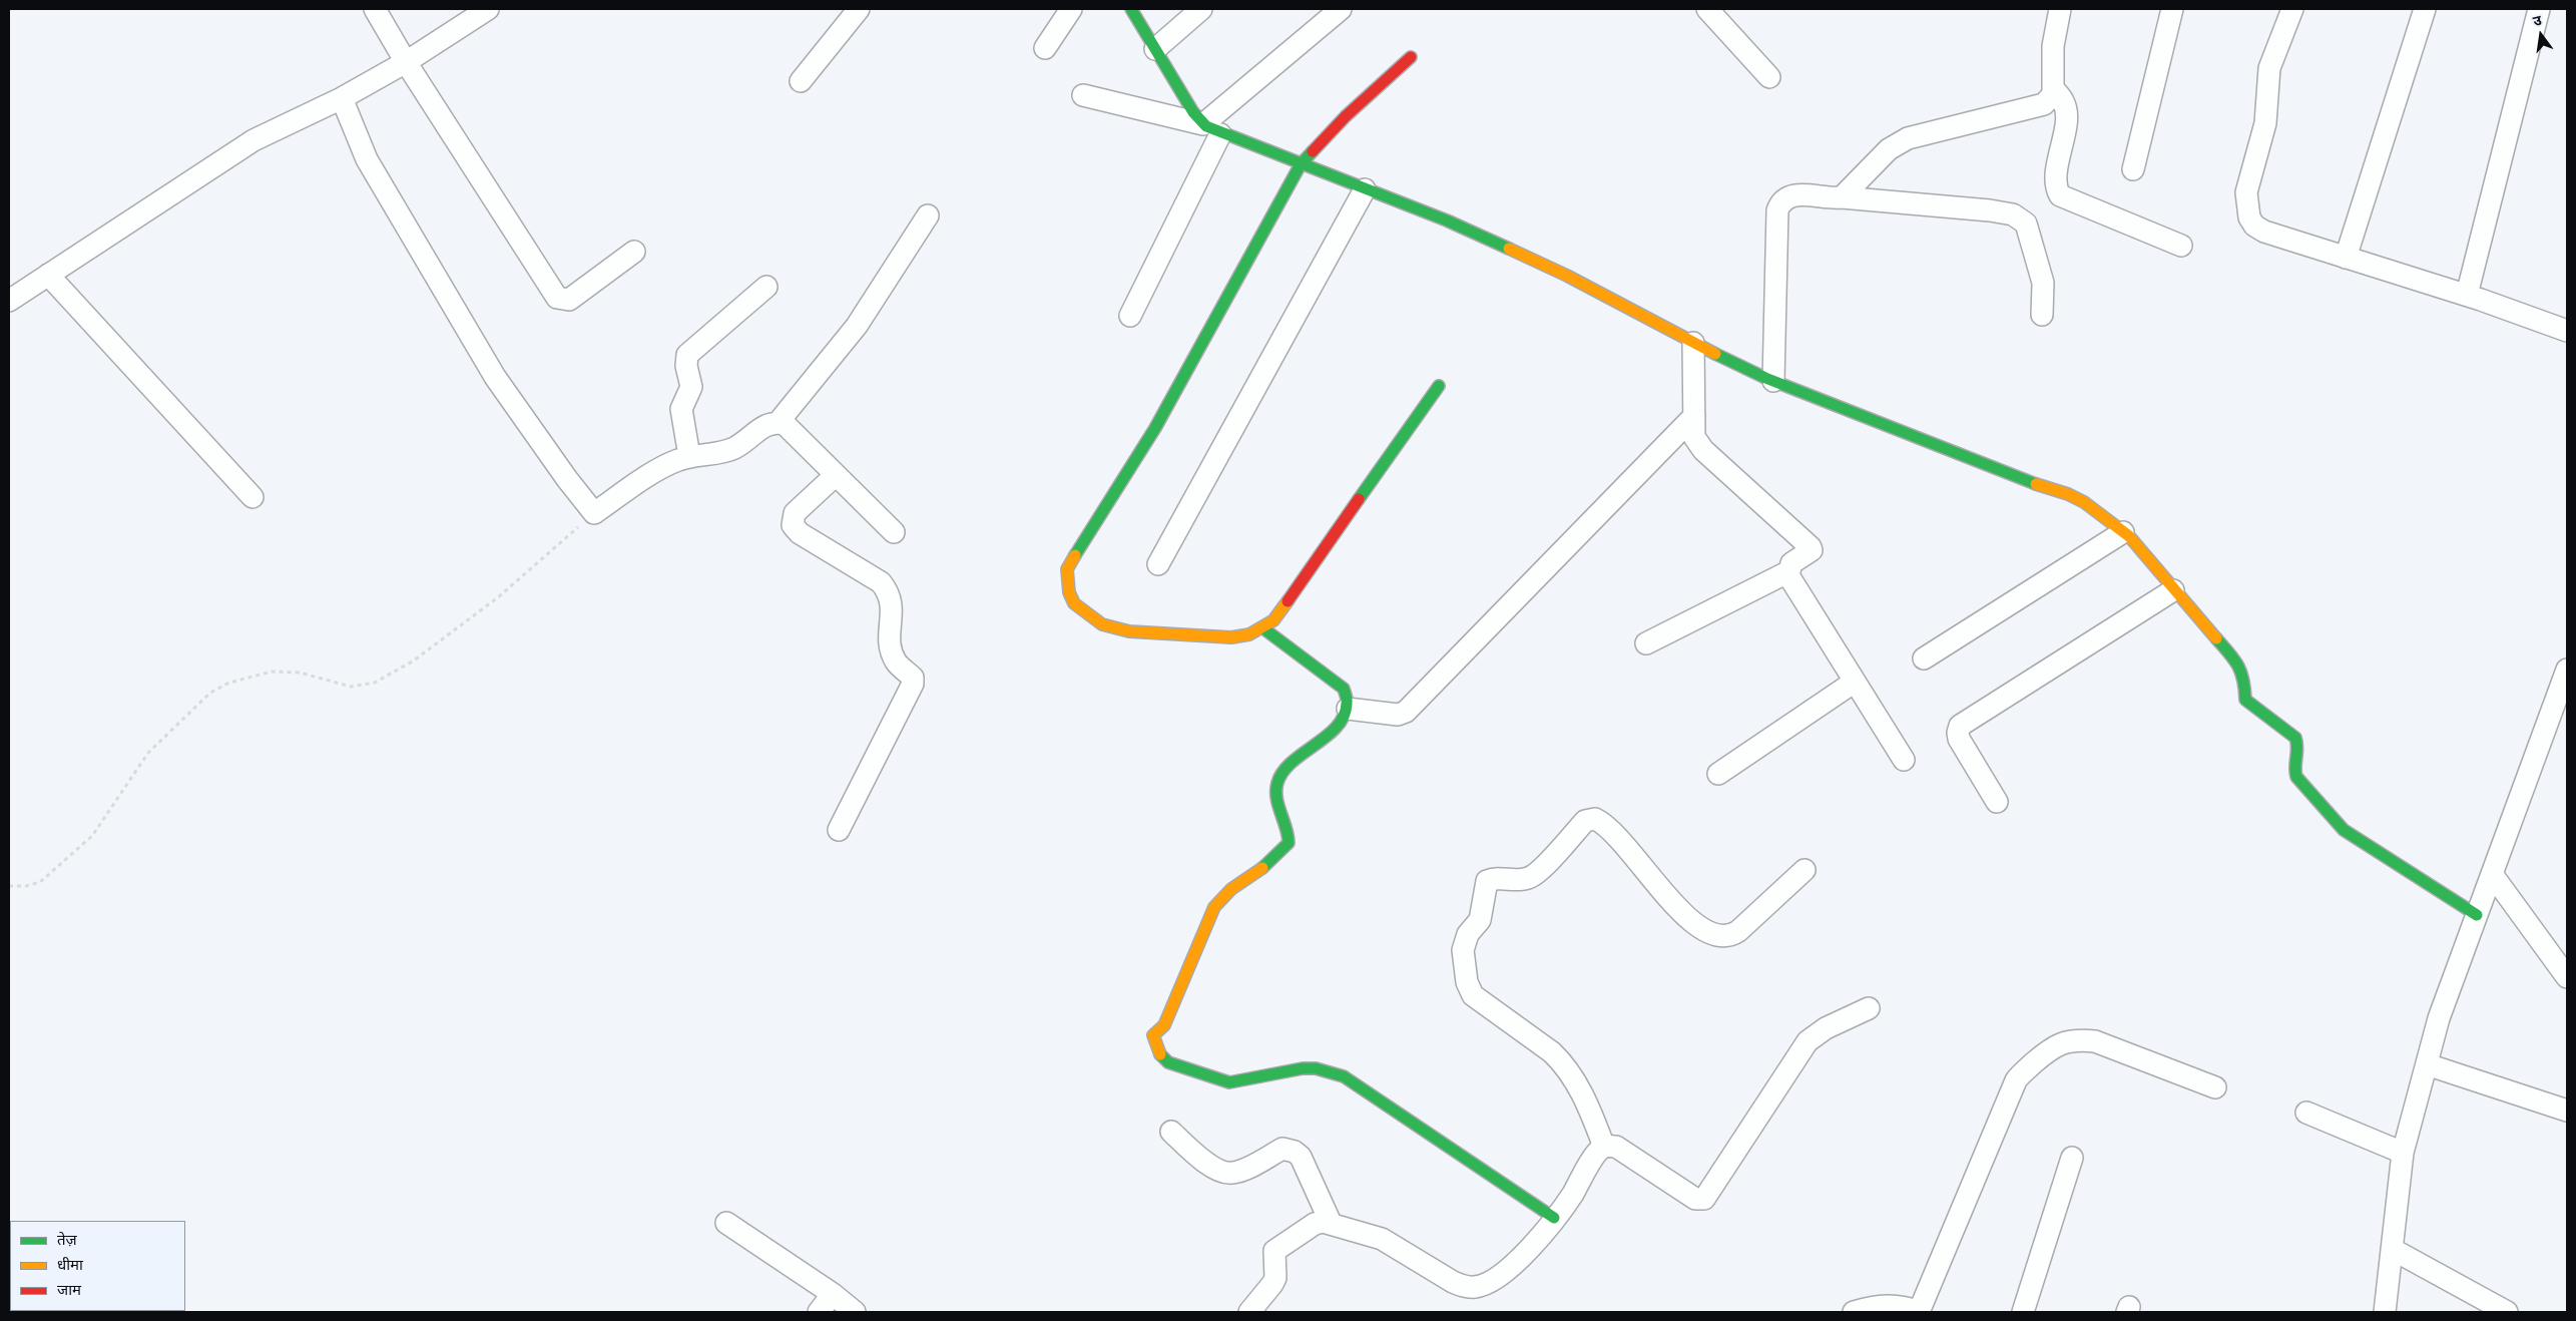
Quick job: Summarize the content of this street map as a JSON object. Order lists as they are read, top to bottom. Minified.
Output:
{"legend":["तेज़","धीमा","जाम"],"north":"top"}
